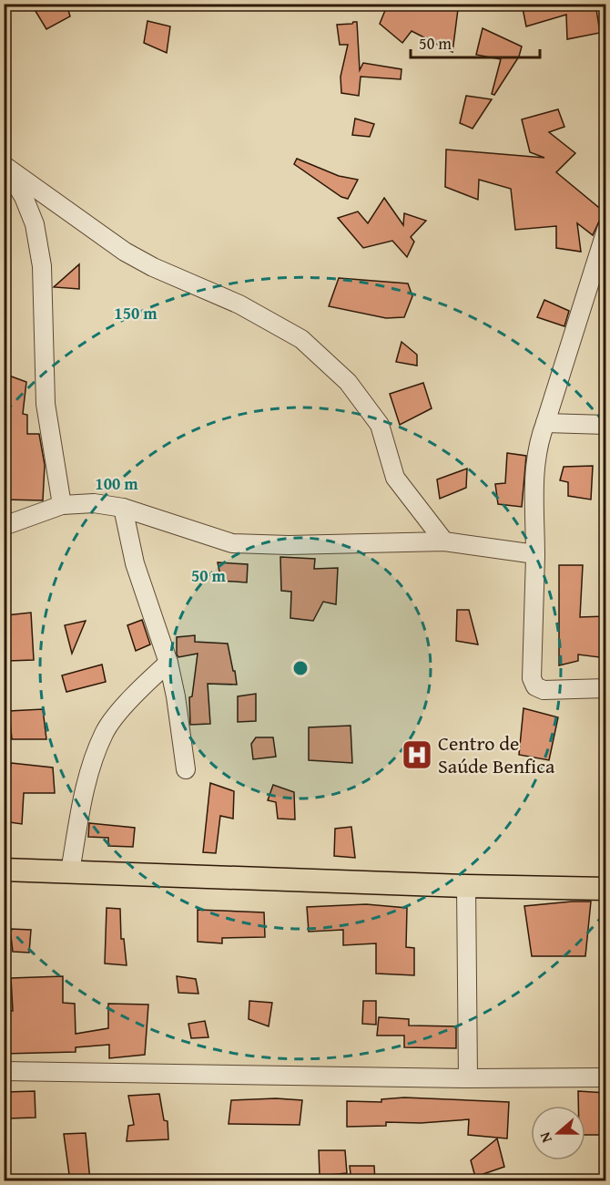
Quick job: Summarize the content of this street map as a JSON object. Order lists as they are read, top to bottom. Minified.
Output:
{"places":{"hospital":["Centro de Saúde Benfica"]},"scale_bar":"50 m","north":"left","rings":["150 m","100 m","50 m"]}
